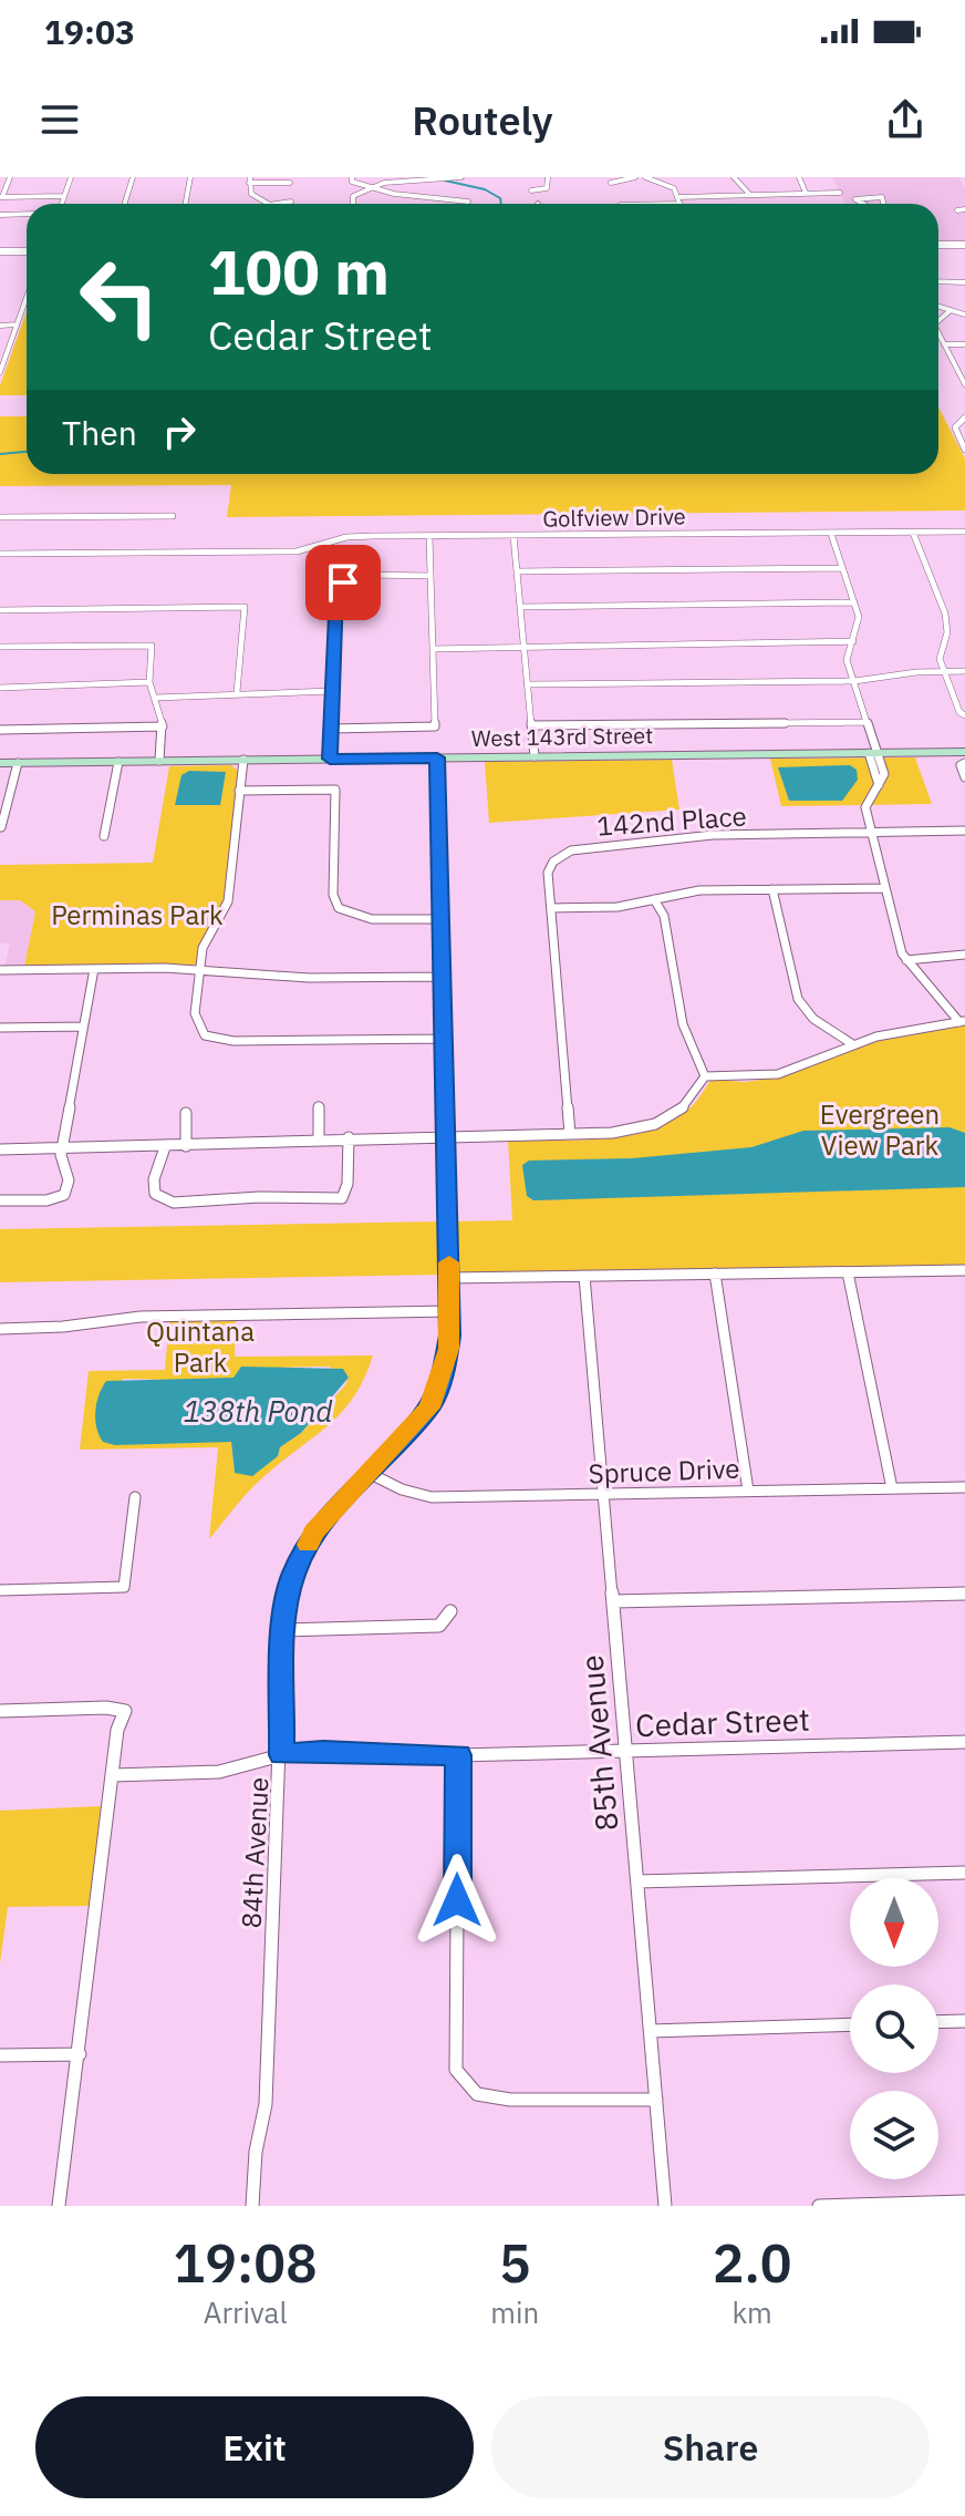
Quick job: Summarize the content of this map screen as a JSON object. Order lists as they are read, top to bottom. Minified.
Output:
{"streets":{"main road":["West 143rd Street"],"street":["Golfview Drive","142nd Place","Spruce Drive","Cedar Street","85th Avenue","84th Avenue"]},"crossings":[["West 143rd Street","84th Avenue"],["Spruce Drive","85th Avenue"],["Spruce Drive","84th Avenue"],["Cedar Street","85th Avenue"],["Cedar Street","84th Avenue"]],"water":["138th Pond"],"parks":["Perminas Park","Evergreen View Park","Quintana Park"],"north":"bottom","page":{"status":"19:03","header":"Routely","turn":["100 m","Cedar Street"],"then":"Then","eta":["19:08","Arrival","5","min","2.0","km"],"buttons":["Exit","Share"]}}
